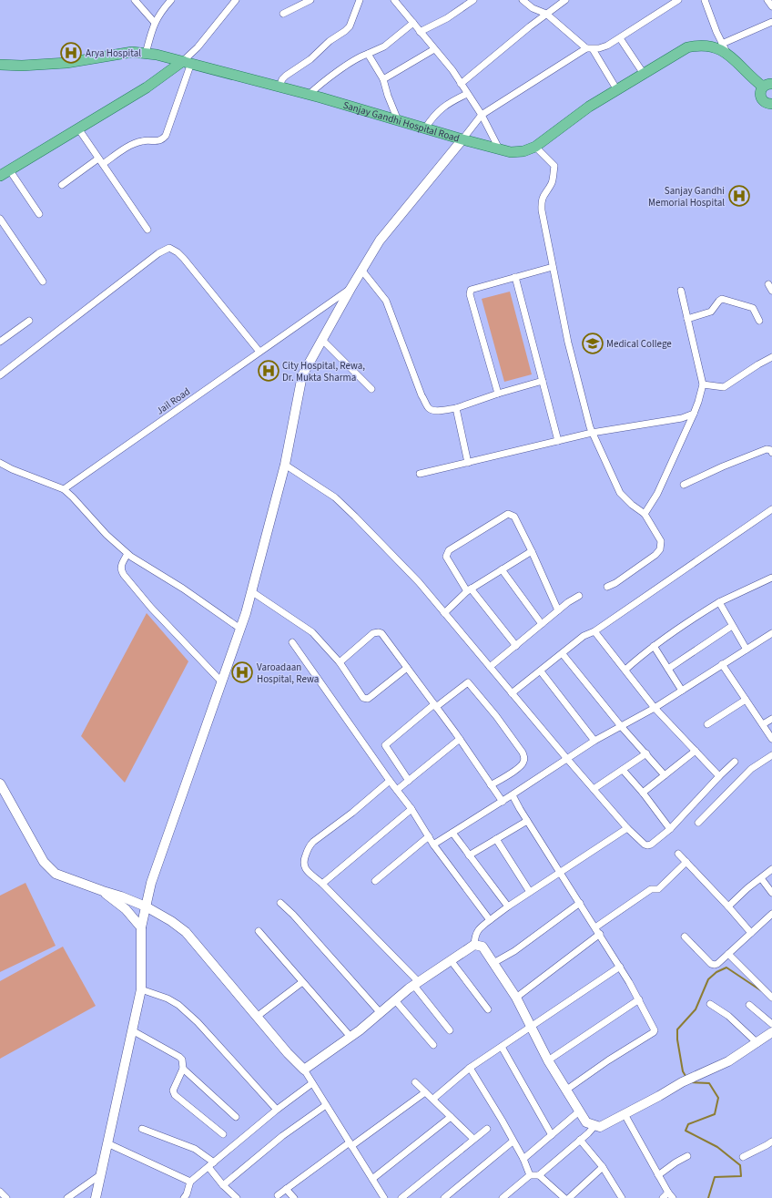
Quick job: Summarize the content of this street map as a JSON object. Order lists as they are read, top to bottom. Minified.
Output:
{"streets":{"main road":["Sanjay Gandhi Hospital Road"],"street":["Jail Road"]},"places":{"hospital":["Arya Hospital","Sanjay Gandhi Memorial Hospital","City Hospital, Rewa, Dr. Mukta Sharma","Varoadaan Hospital, Rewa"],"school or university":["Medical College"]}}
